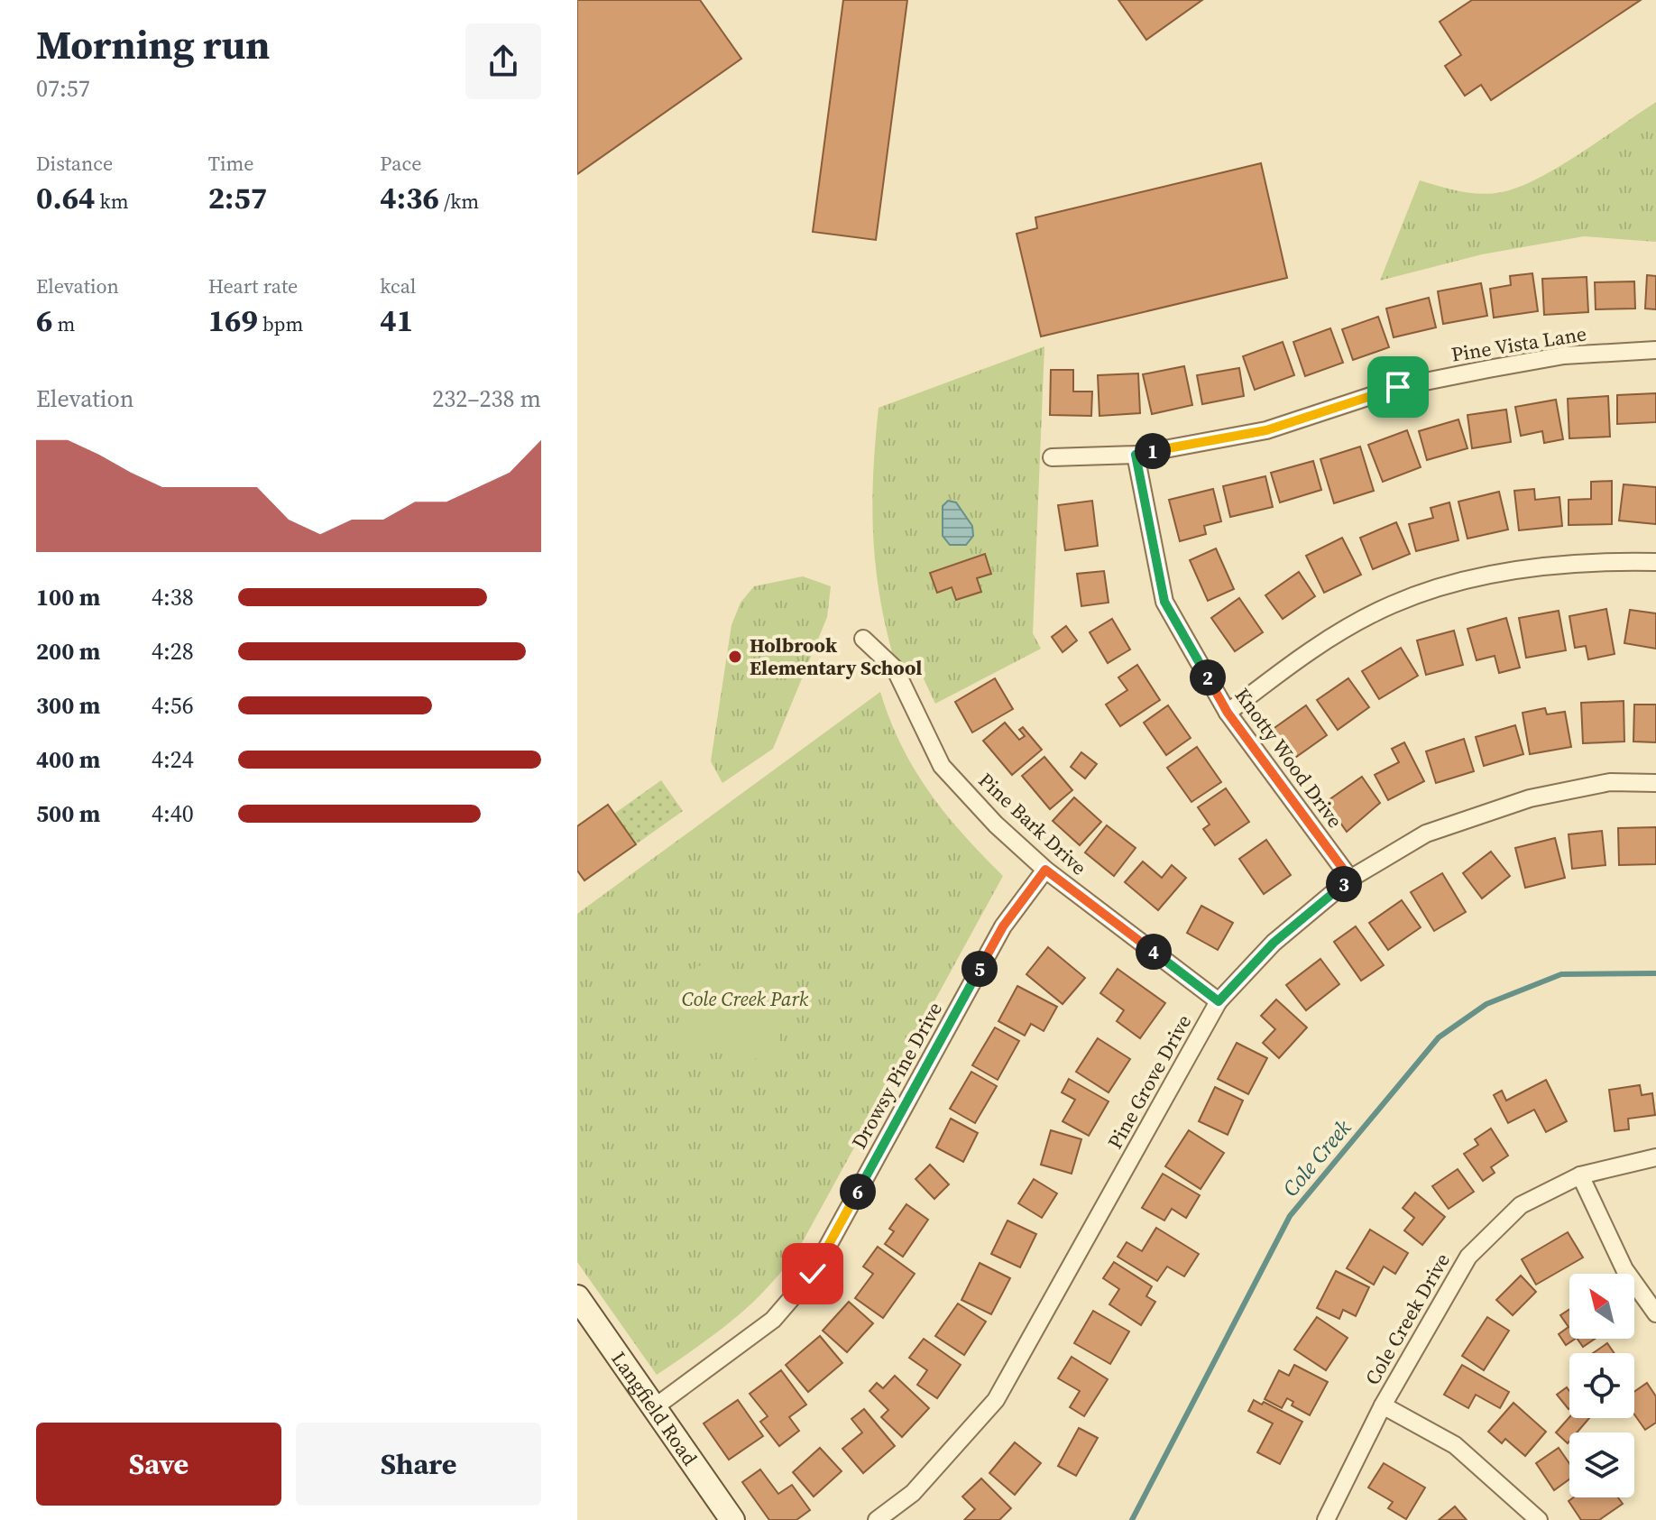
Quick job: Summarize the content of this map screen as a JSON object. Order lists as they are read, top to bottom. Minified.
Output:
{"streets":{"street":["Pine Vista Lane","Knotty Wood Drive","Pine Bark Drive","Drowsy Pine Drive","Pine Grove Drive","Cole Creek Drive","Langfield Road"]},"crossings":[["Pine Vista Lane","Knotty Wood Drive"],["Knotty Wood Drive","Pine Grove Drive"],["Pine Bark Drive","Drowsy Pine Drive"],["Pine Bark Drive","Pine Grove Drive"],["Drowsy Pine Drive","Langfield Road"]],"water":["Cole Creek"],"parks":["Cole Creek Park"],"places":["Holbrook Elementary School"],"north":"top left","page":{"heading":["Morning run","07:57"],"stats":[["Distance","0.64 km"],["Time","2:57"],["Pace","4:36 /km"],["Elevation","6 m"],["Heart rate","169 bpm"],["kcal","41"]],"chart":["Elevation","232–238 m"],"pins":["1","2","3","4","5","6"],"list":[{"name":"100 m","note":"4:38"},{"name":"200 m","note":"4:28"},{"name":"300 m","note":"4:56"},{"name":"400 m","note":"4:24"},{"name":"500 m","note":"4:40"}],"buttons":["Save","Share"]}}
